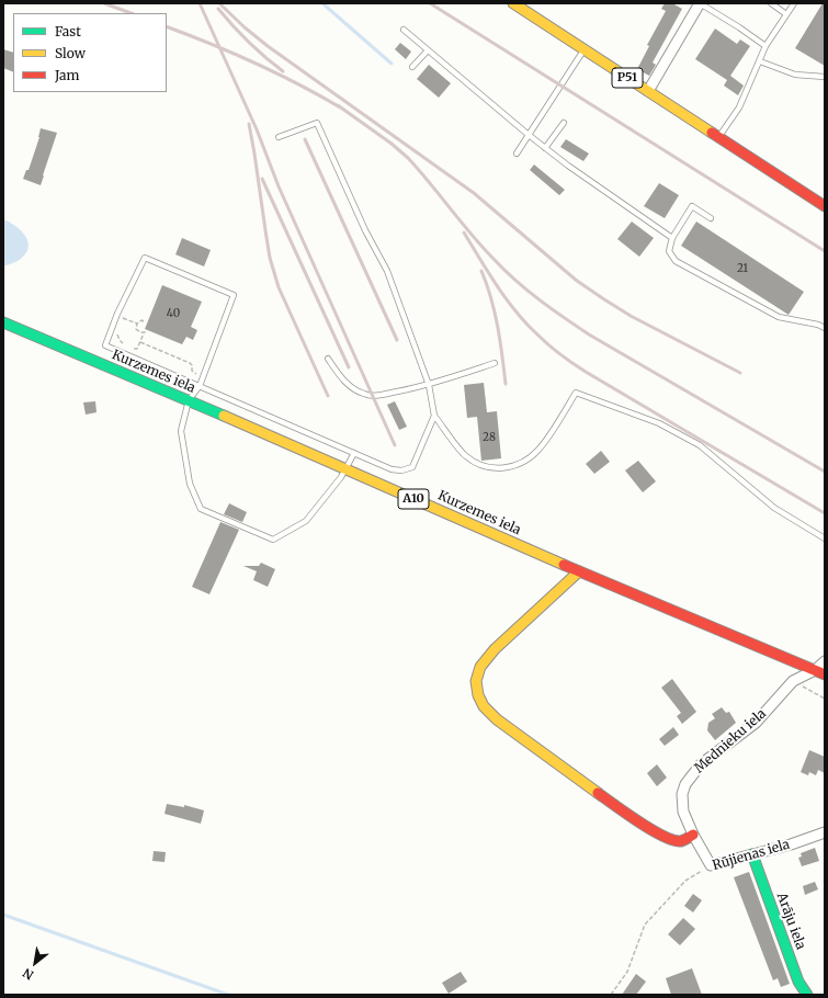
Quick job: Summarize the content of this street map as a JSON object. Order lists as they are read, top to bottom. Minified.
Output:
{"streets":{"main road":["P51","Kurzemes iela","A10","Arāju iela"],"street":["Mednieku iela","Rūjienas iela"]},"crossings":[["Kurzemes iela","Mednieku iela"],["Mednieku iela","Rūjienas iela"],["Rūjienas iela","Arāju iela"]],"house_numbers":["21","40","28"],"legend":["Fast","Slow","Jam"],"north":"bottom left"}
